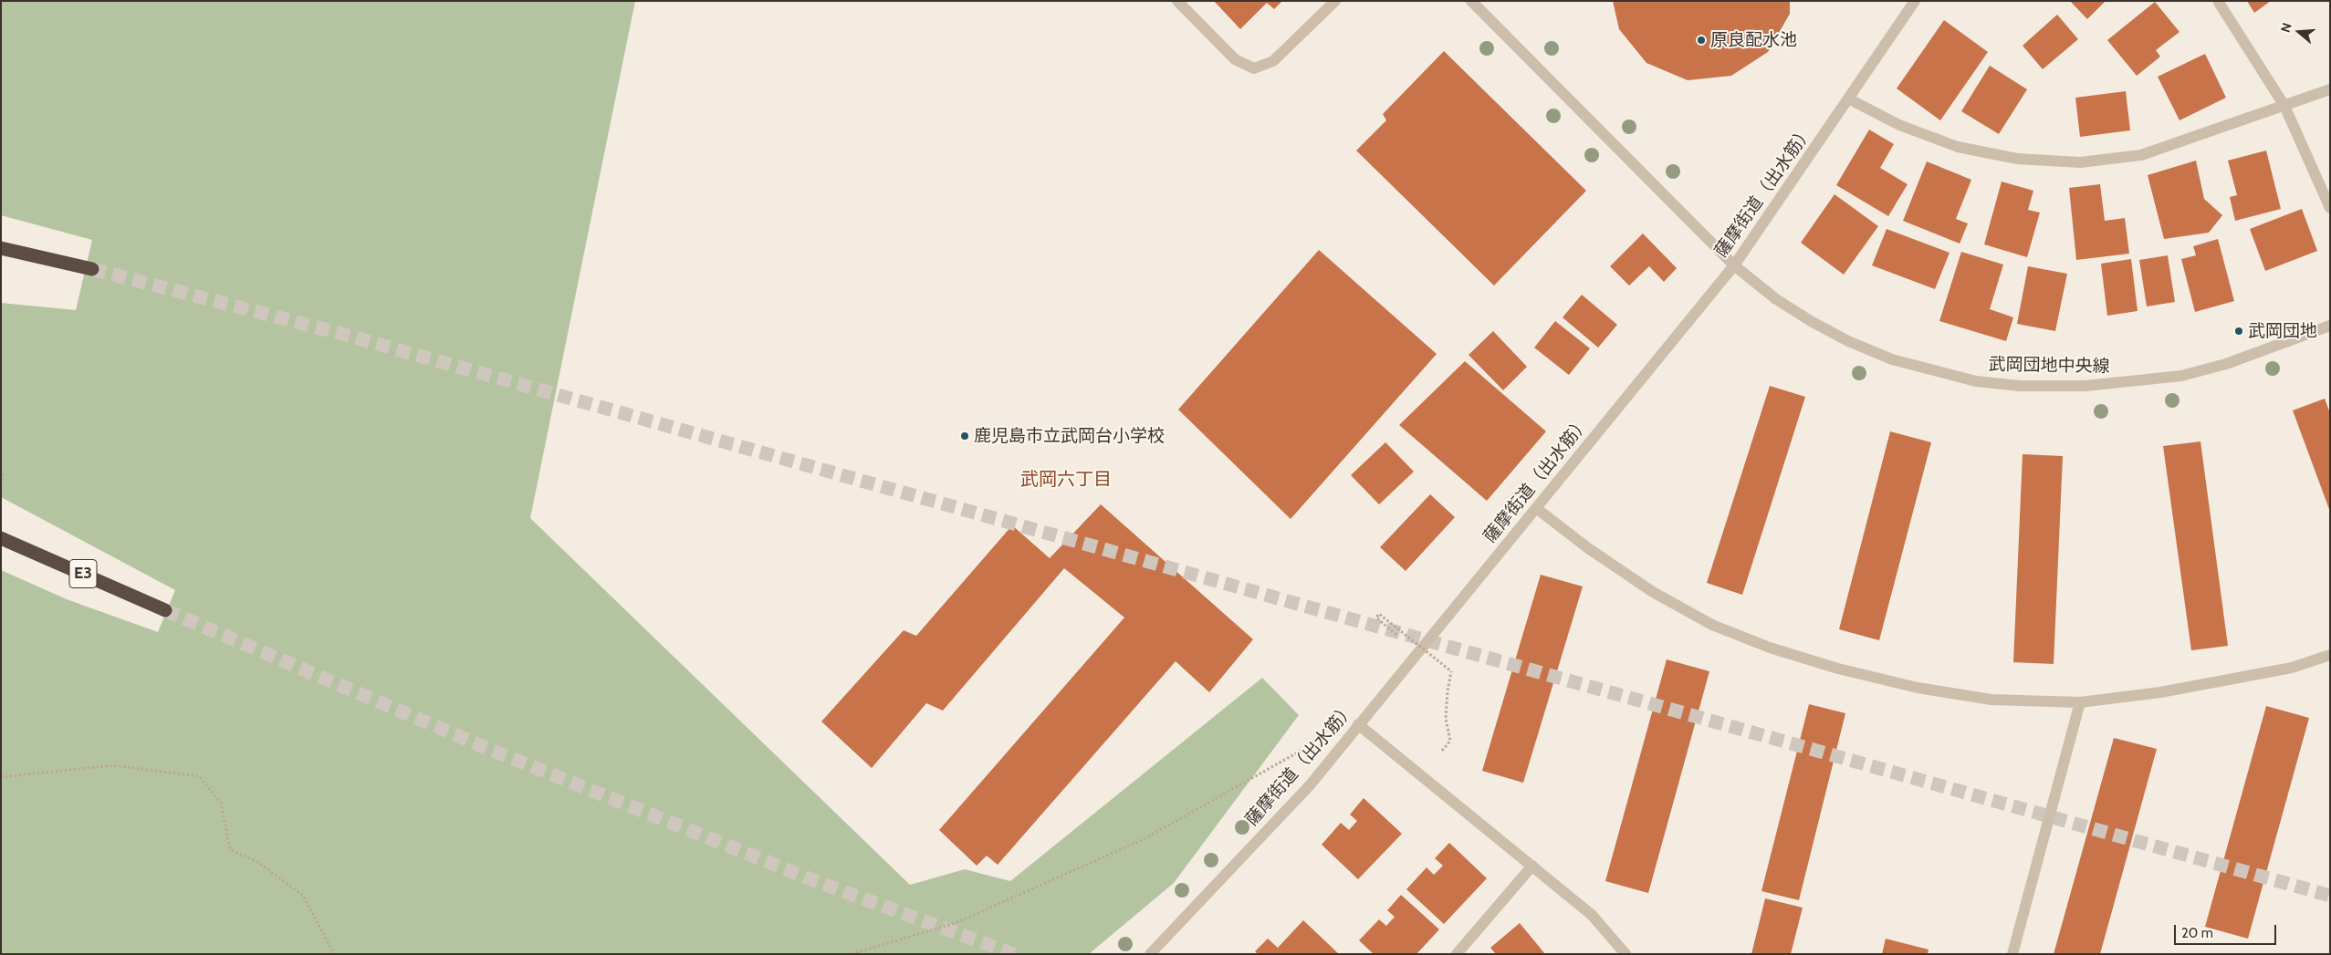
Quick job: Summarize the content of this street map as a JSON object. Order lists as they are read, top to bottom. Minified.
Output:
{"streets":{"highway":["E3"],"street":["薩摩街道（出水筋）","武岡団地中央線"]},"crossings":[["薩摩街道（出水筋）","武岡団地中央線"]],"districts":["武岡六丁目"],"places":["原良配水池","武岡団地","鹿児島市立武岡台小学校"],"scale_bar":"20 m","north":"left"}
